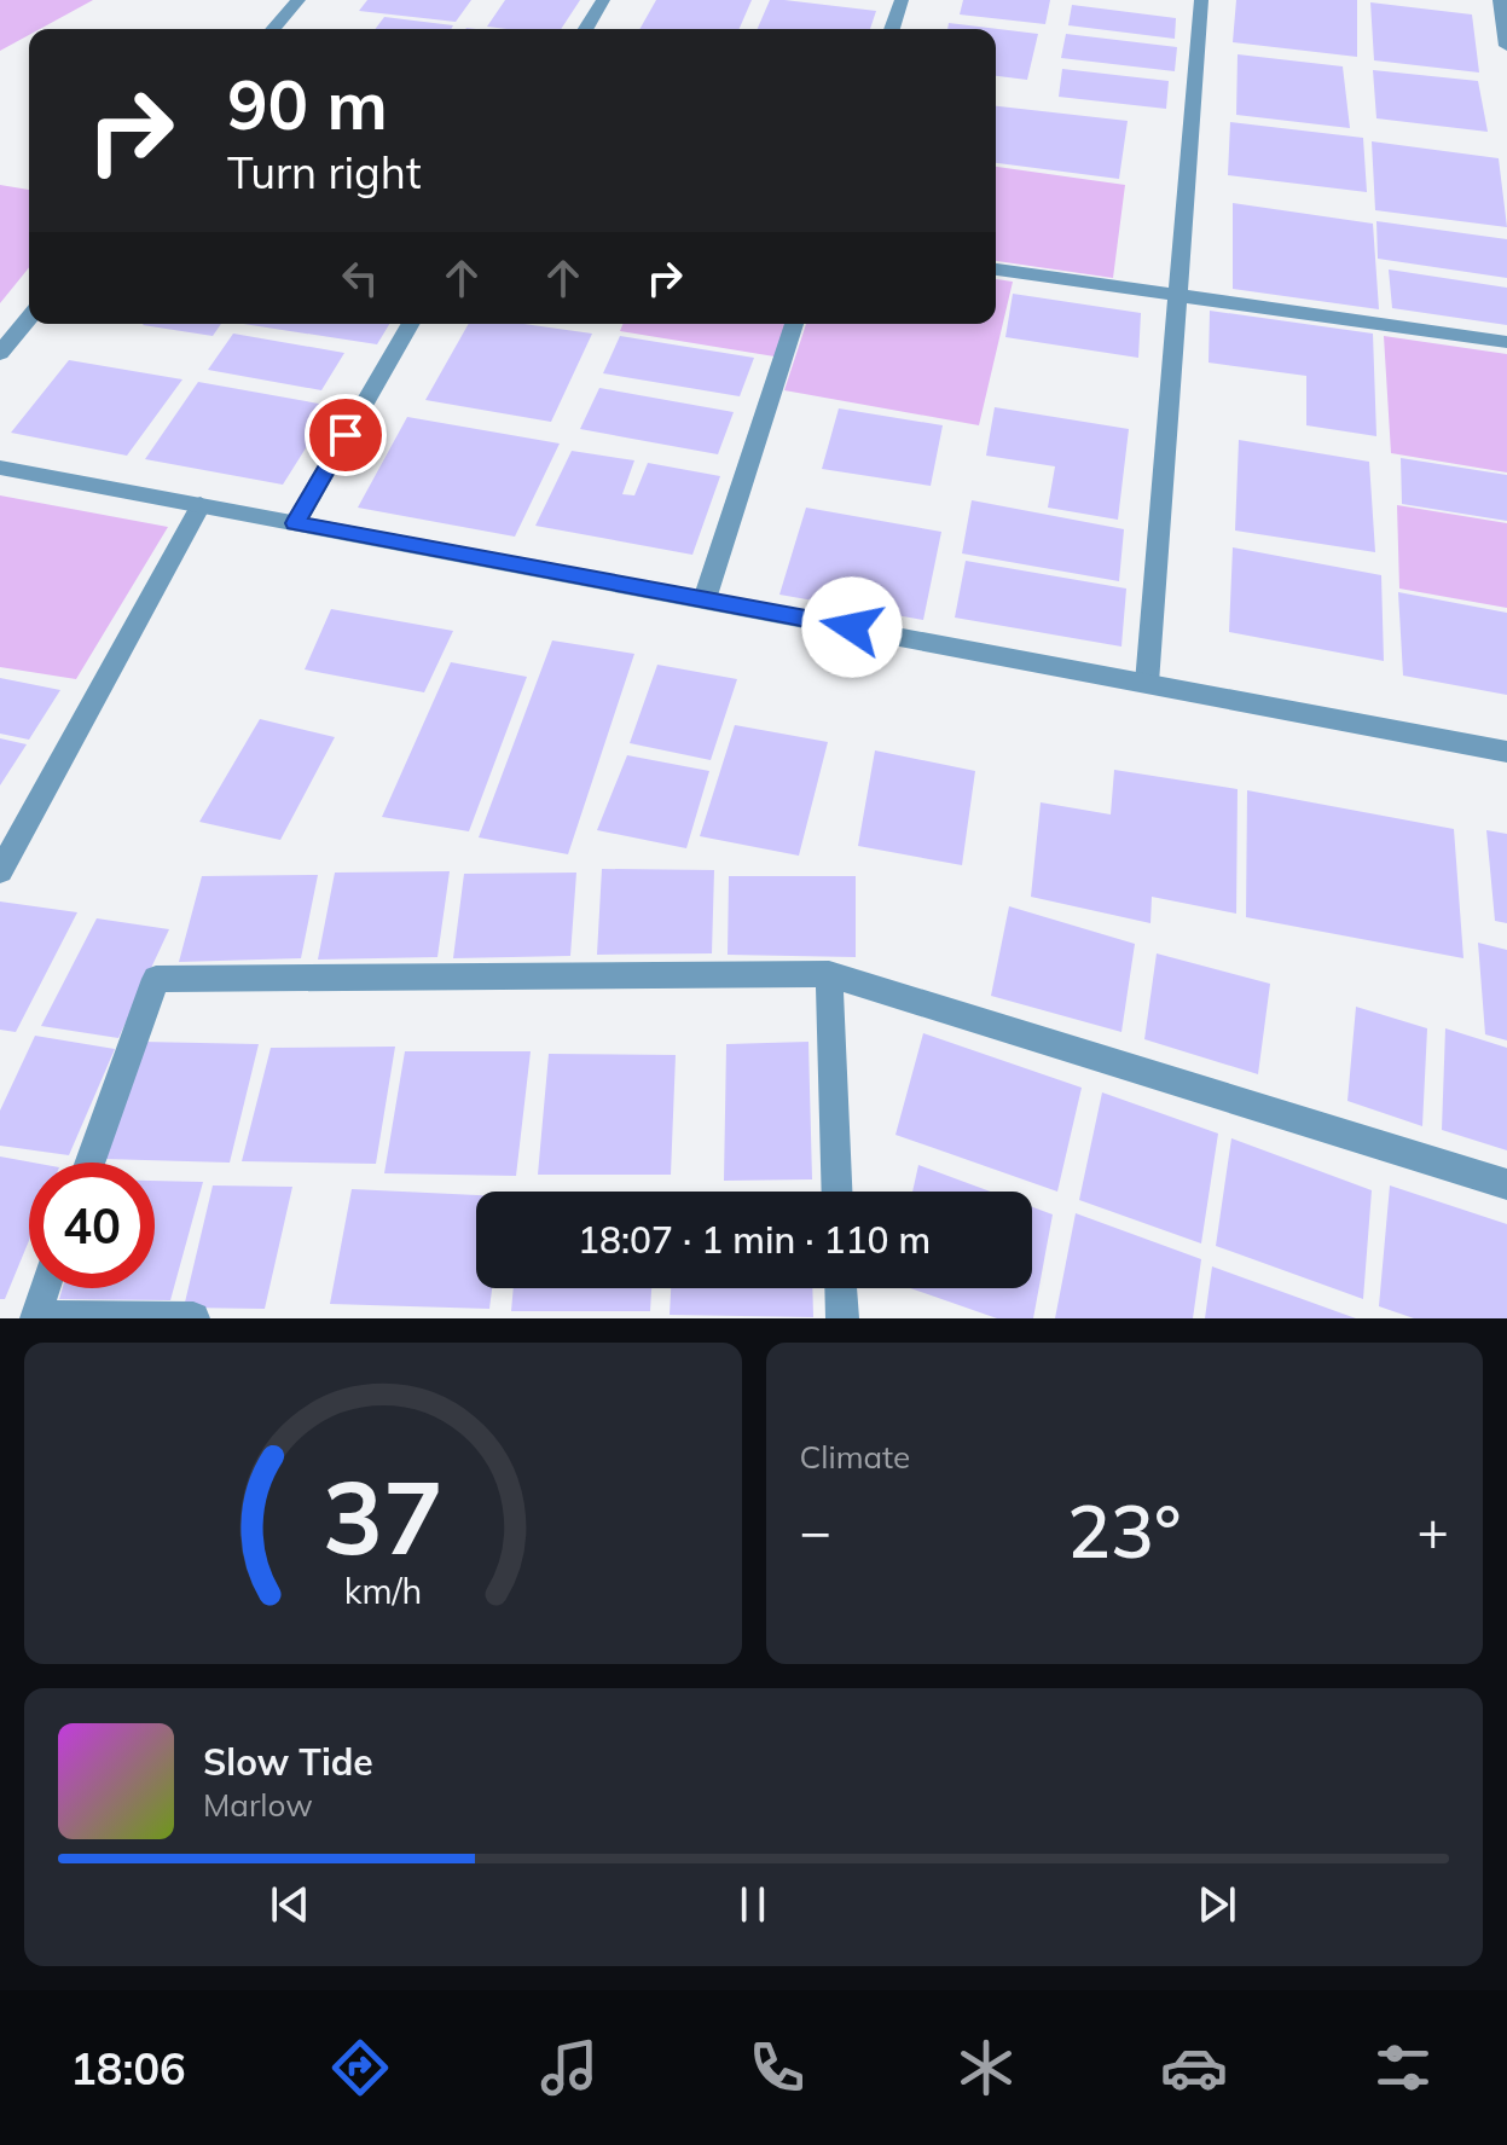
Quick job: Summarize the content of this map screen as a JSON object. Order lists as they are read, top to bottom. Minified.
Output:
{"page":{"turn":["90 m","Turn right"],"limit":"40","trip":"18:07 · 1 min · 110 m","tile":"Climate","heat":["−","23°","+"],"song":["Slow Tide","Marlow"],"tabs":"18:06","gauge":["37","km/h"]}}
